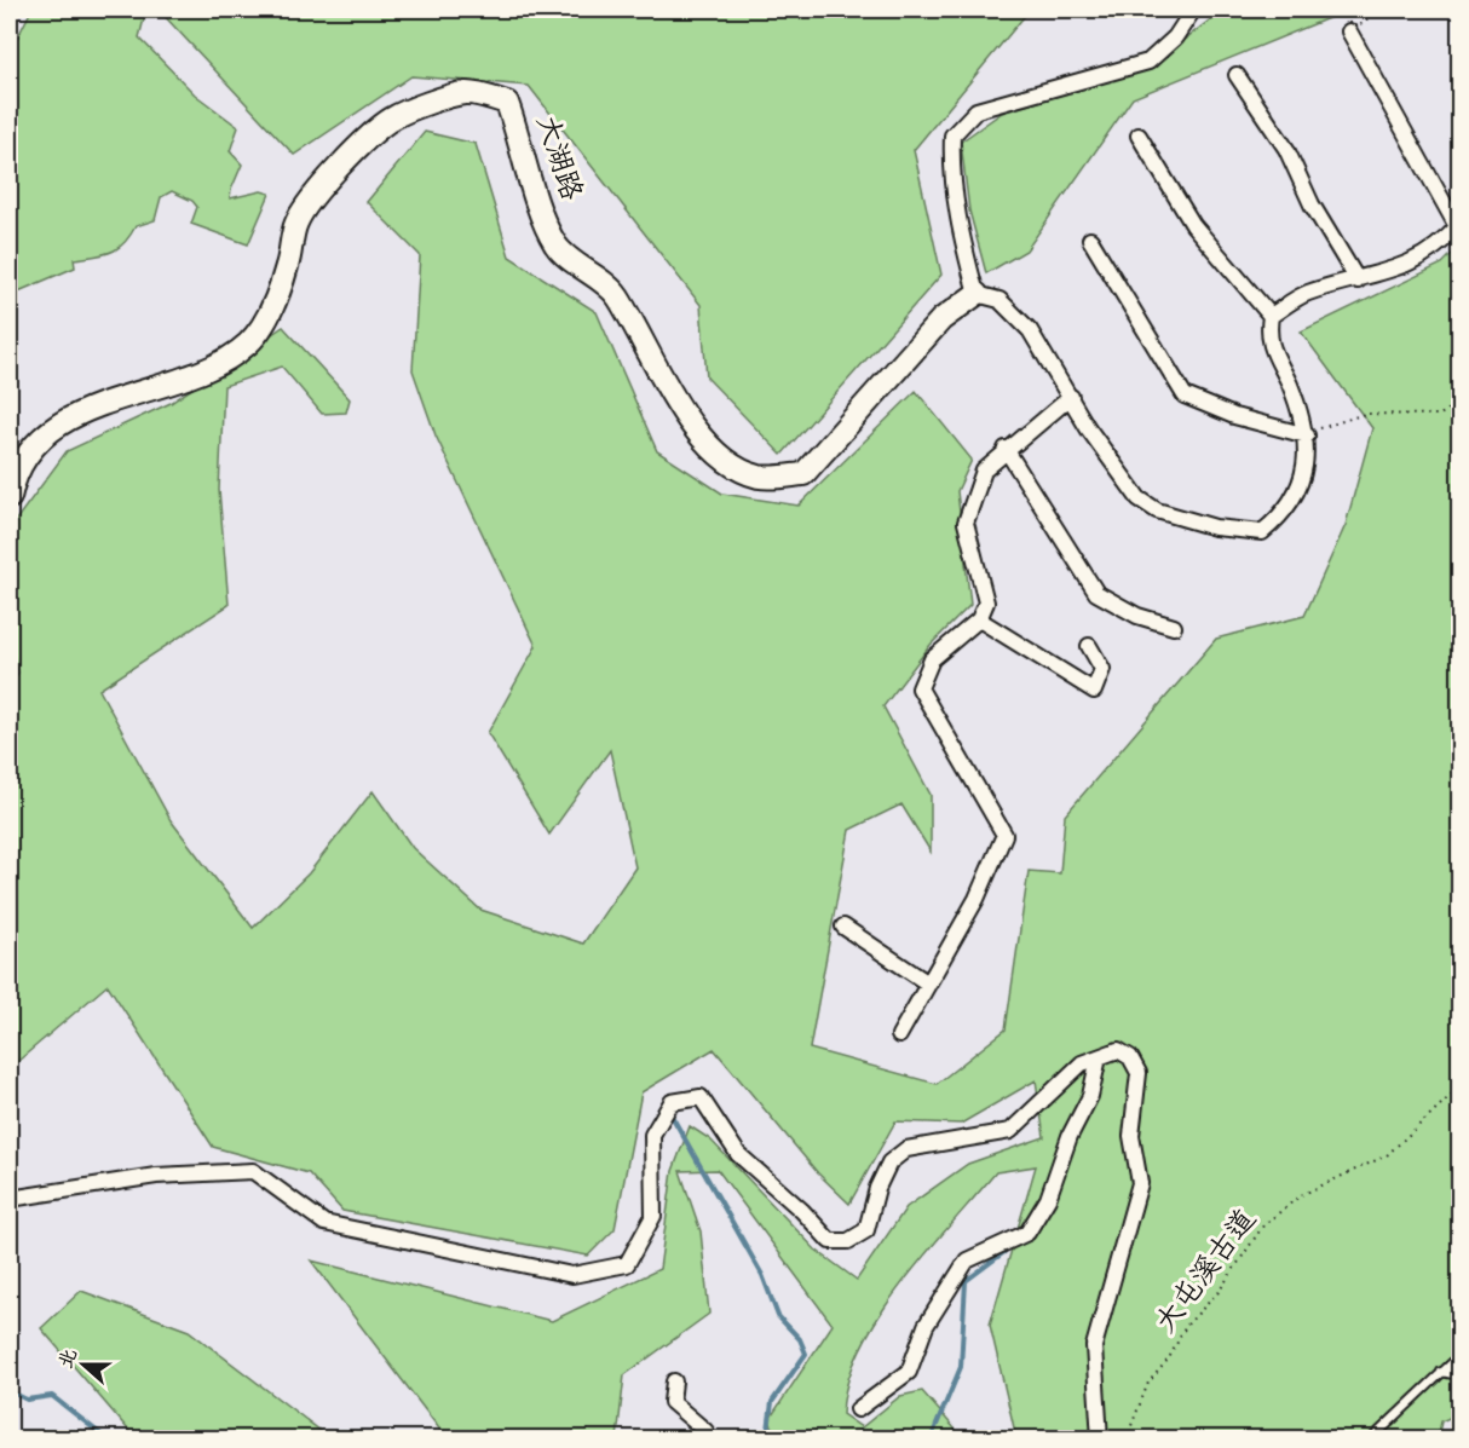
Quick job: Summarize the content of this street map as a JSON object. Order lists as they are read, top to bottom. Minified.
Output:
{"streets":{"street":["大湖路"],"path":["大屯溪古道"]},"north":"left"}
